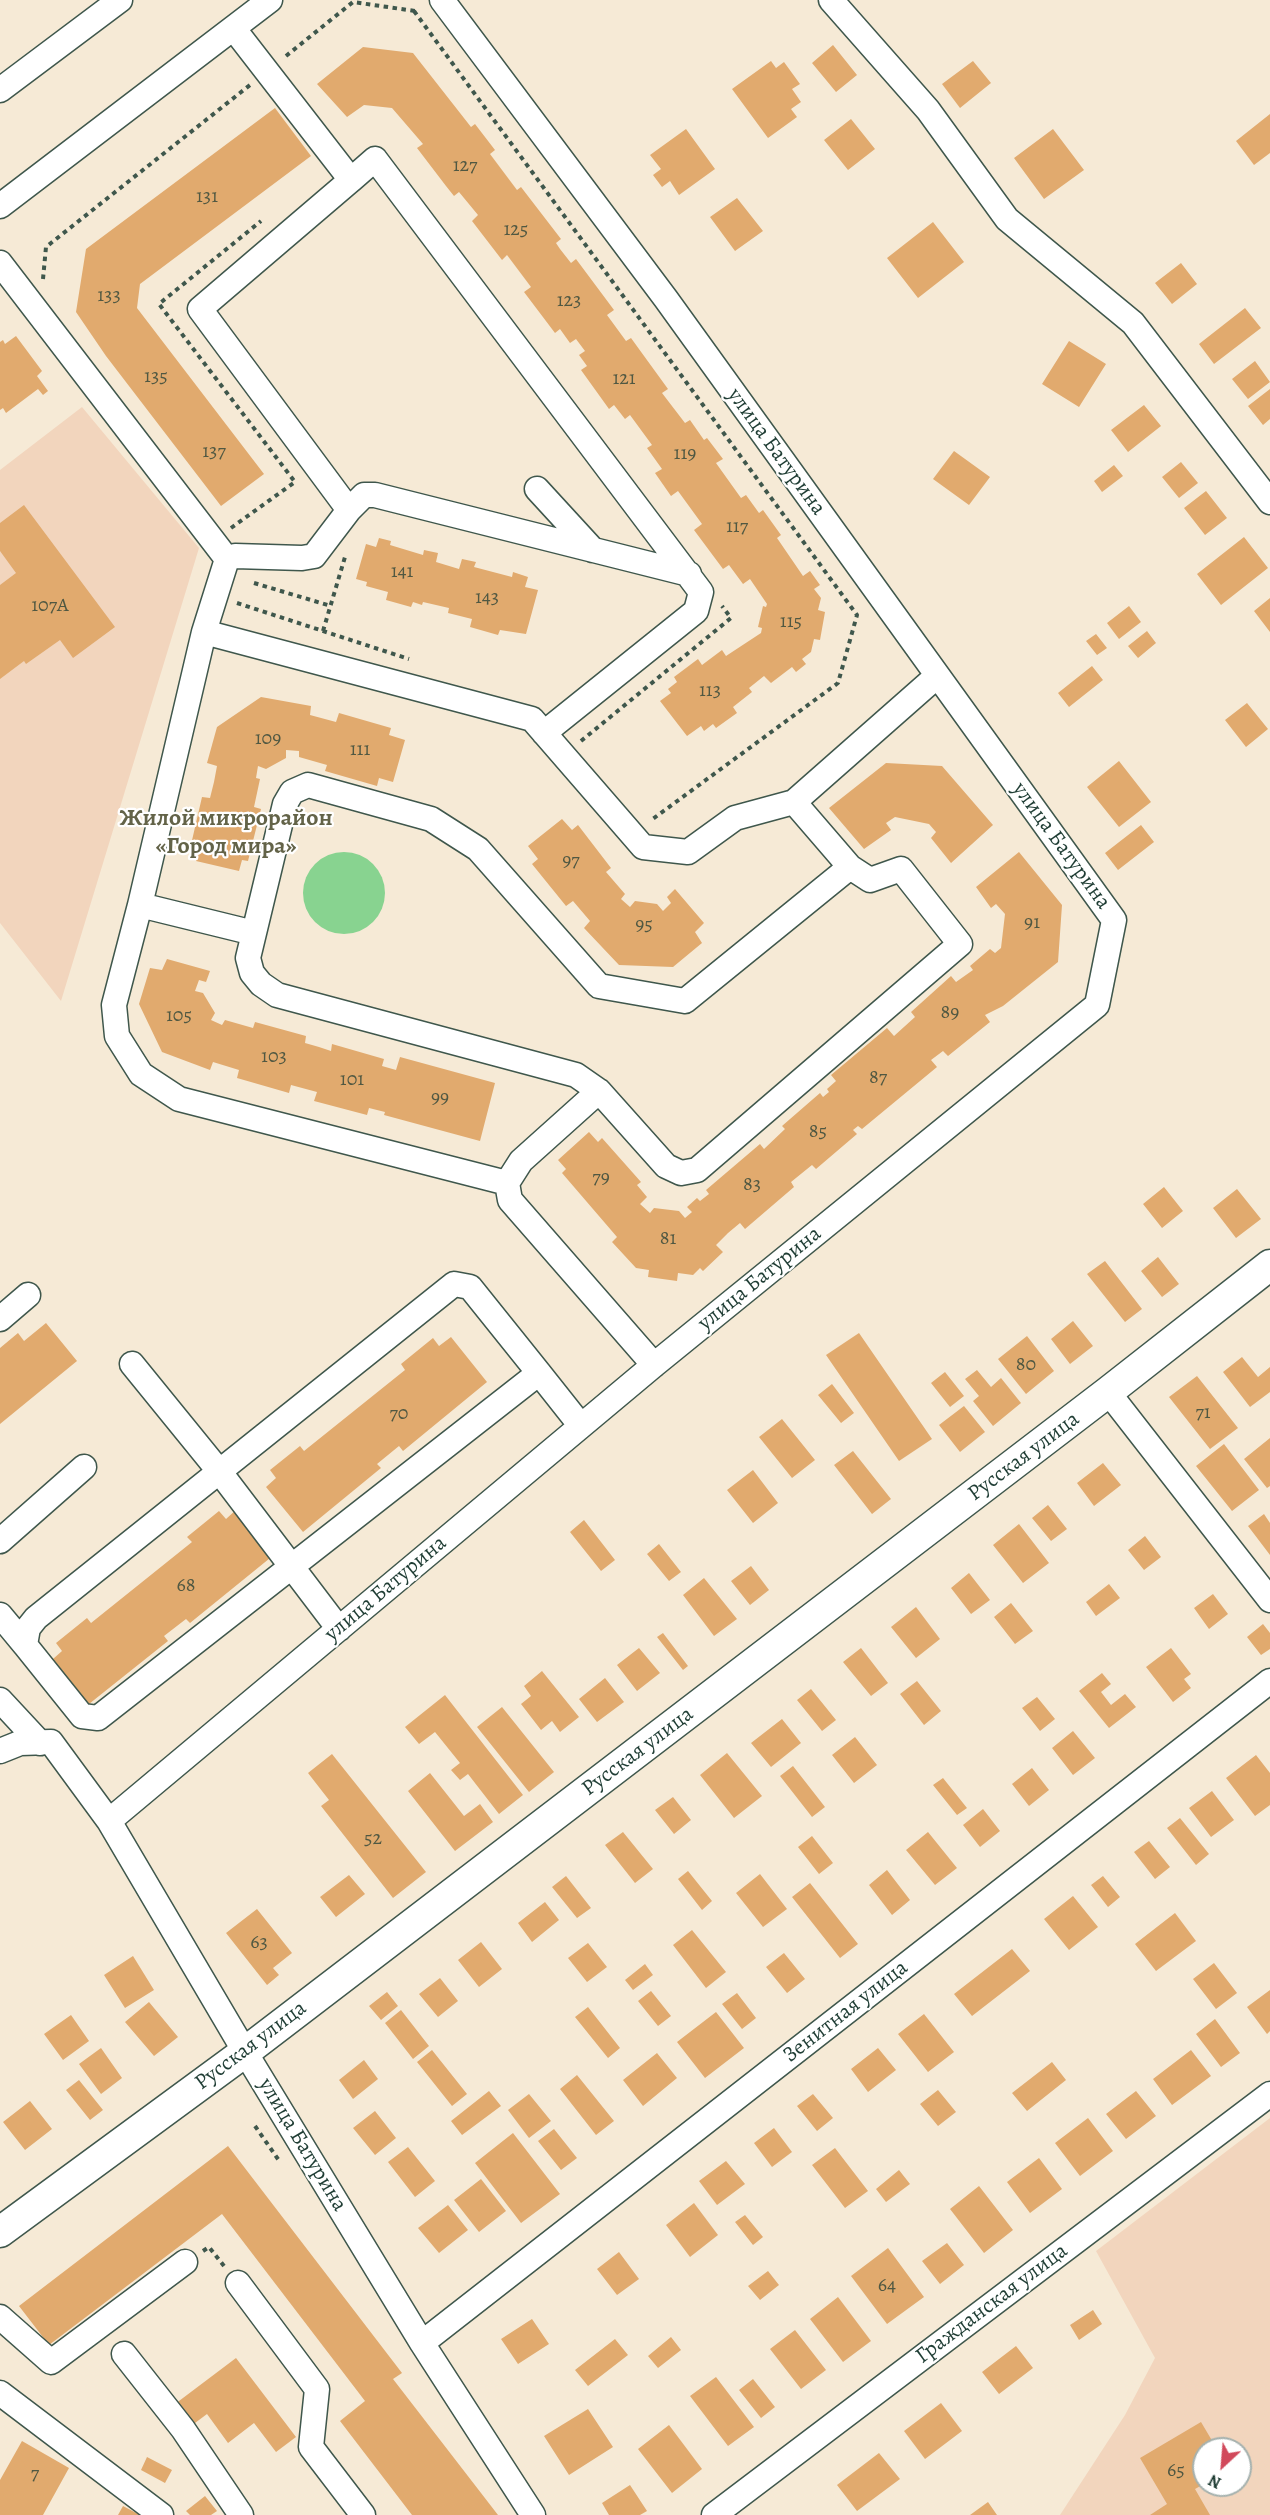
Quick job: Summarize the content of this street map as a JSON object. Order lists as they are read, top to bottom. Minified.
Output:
{"streets":{"main road":["Русская улица"],"street":["улица Батурина","Зенитная улица","Гражданская улица"]},"crossings":[["улица Батурина","Русская улица"],["улица Батурина","Зенитная улица"]],"districts":["Жилой микрорайон «Город мира»"],"house_numbers":["127","131","125","133","123","135","121","137","119","117","141","143","107А","115","113","109","111","97","91","95","89","105","103","87","101","99","85","79","83","81","80","71","70","68","52","63","64","65","7"],"north":"bottom left"}
